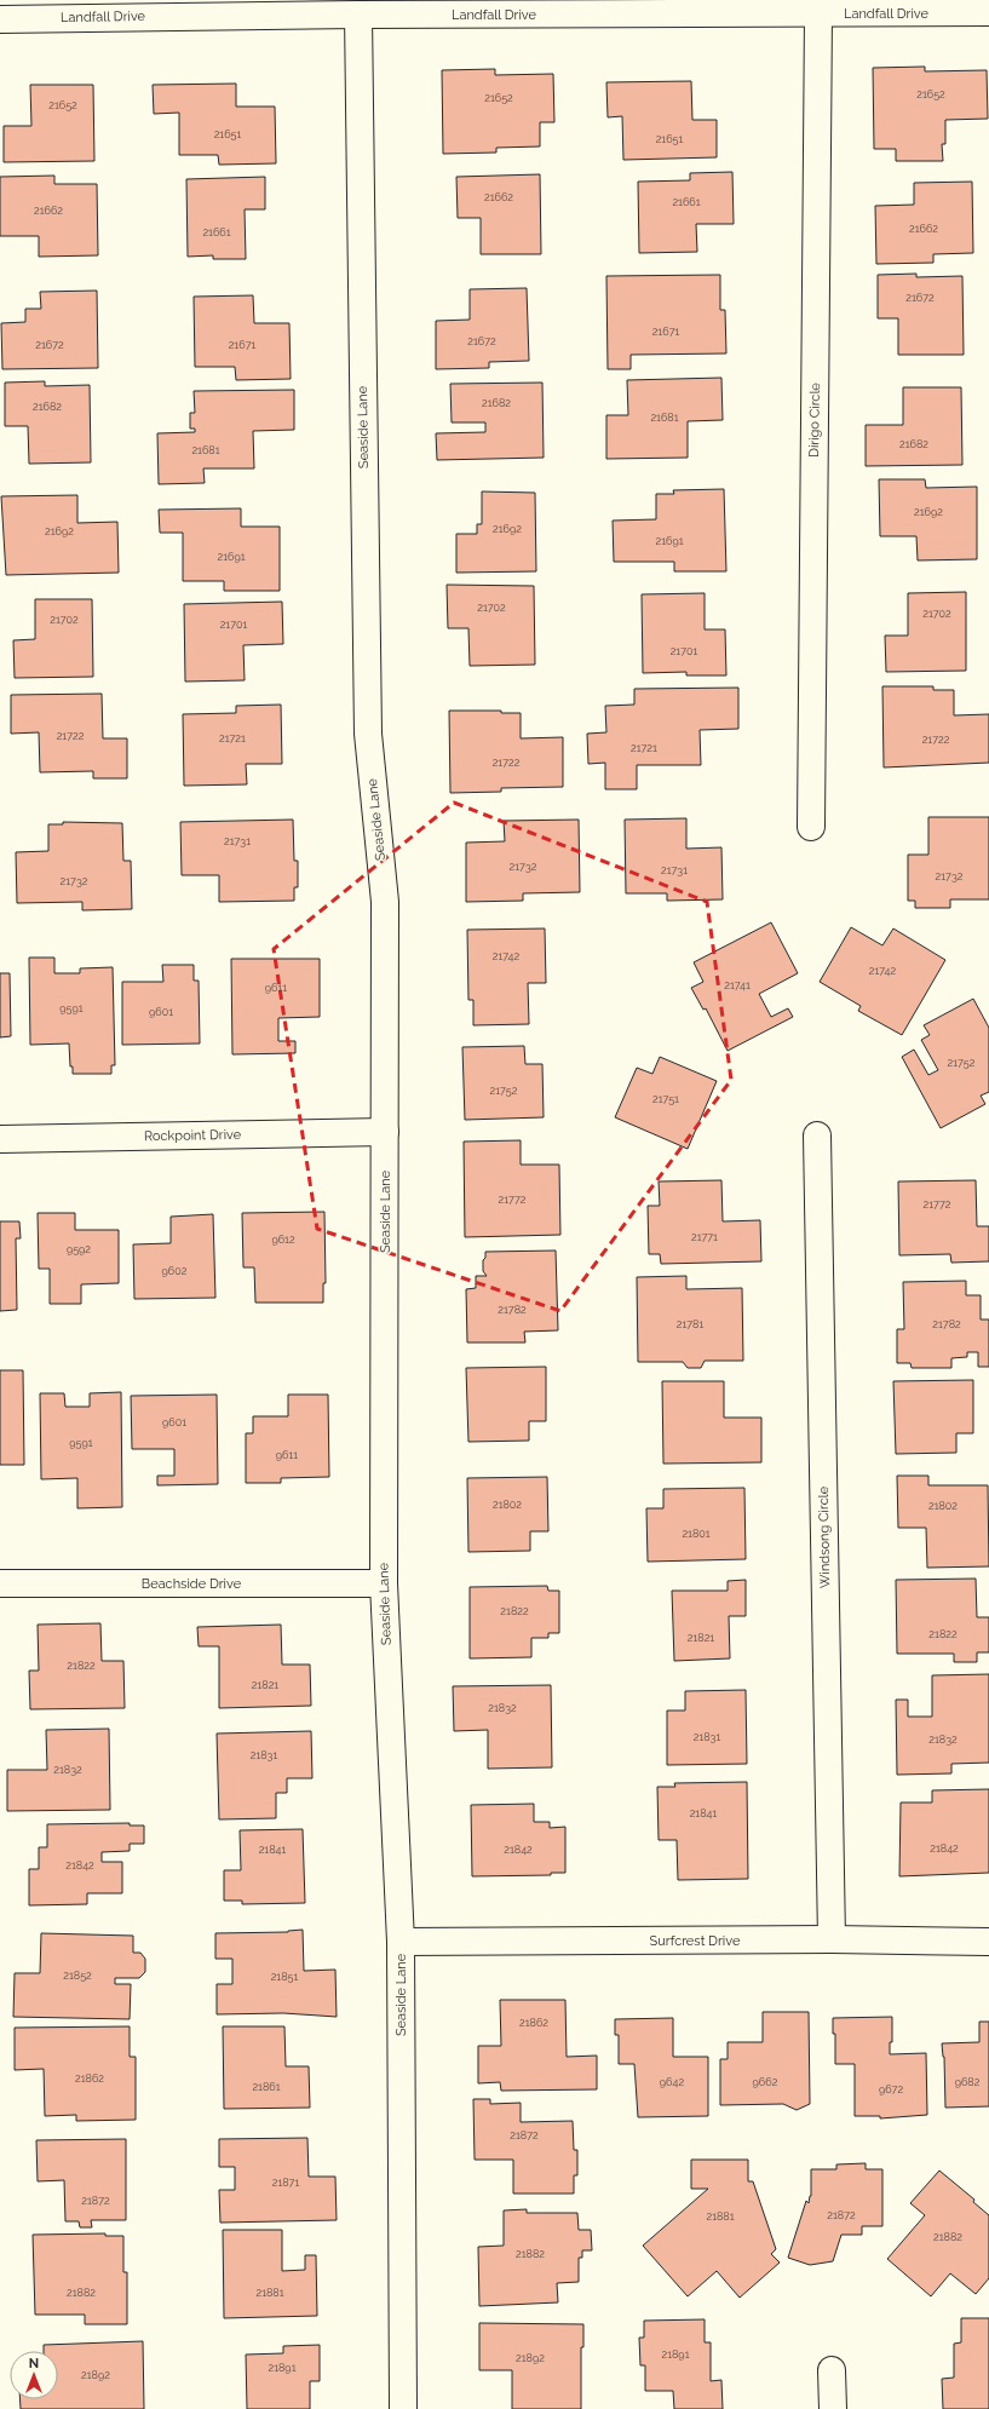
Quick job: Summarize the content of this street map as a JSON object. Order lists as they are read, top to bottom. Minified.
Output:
{"streets":{"street":["Landfall Drive","Dirigo Circle","Seaside Lane","Rockpoint Drive","Windsong Circle","Beachside Drive","Surfcrest Drive"]},"crossings":[["Landfall Drive","Dirigo Circle"],["Landfall Drive","Seaside Lane"],["Seaside Lane","Rockpoint Drive"],["Seaside Lane","Beachside Drive"],["Seaside Lane","Surfcrest Drive"],["Windsong Circle","Surfcrest Drive"]],"house_numbers":["21652","21652","21652","21651","21651","21662","21661","21662","21662","21661","21672","21671","21672","21672","21671","21682","21682","21681","21682","21681","21692","21692","21692","21691","21691","21702","21702","21702","21701","21701","21722","21721","21722","21721","21722","21731","21732","21731","21732","21732","21742","21742","21741","9611","9591","9601","21752","21752","21751","21772","21772","21771","9612","9592","9602","21782","21781","21782","9601","9591","9611","21802","21802","21801","21822","21822","21821","21822","21821","21832","21831","21832","21831","21832","21841","21842","21841","21842","21842","21852","21851","21862","21862","9642","9662","9682","21861","9672","21872","21871","21872","21872","21881","21882","21882","21882","21881","21891","21892","21891","21892"],"north":"top"}
